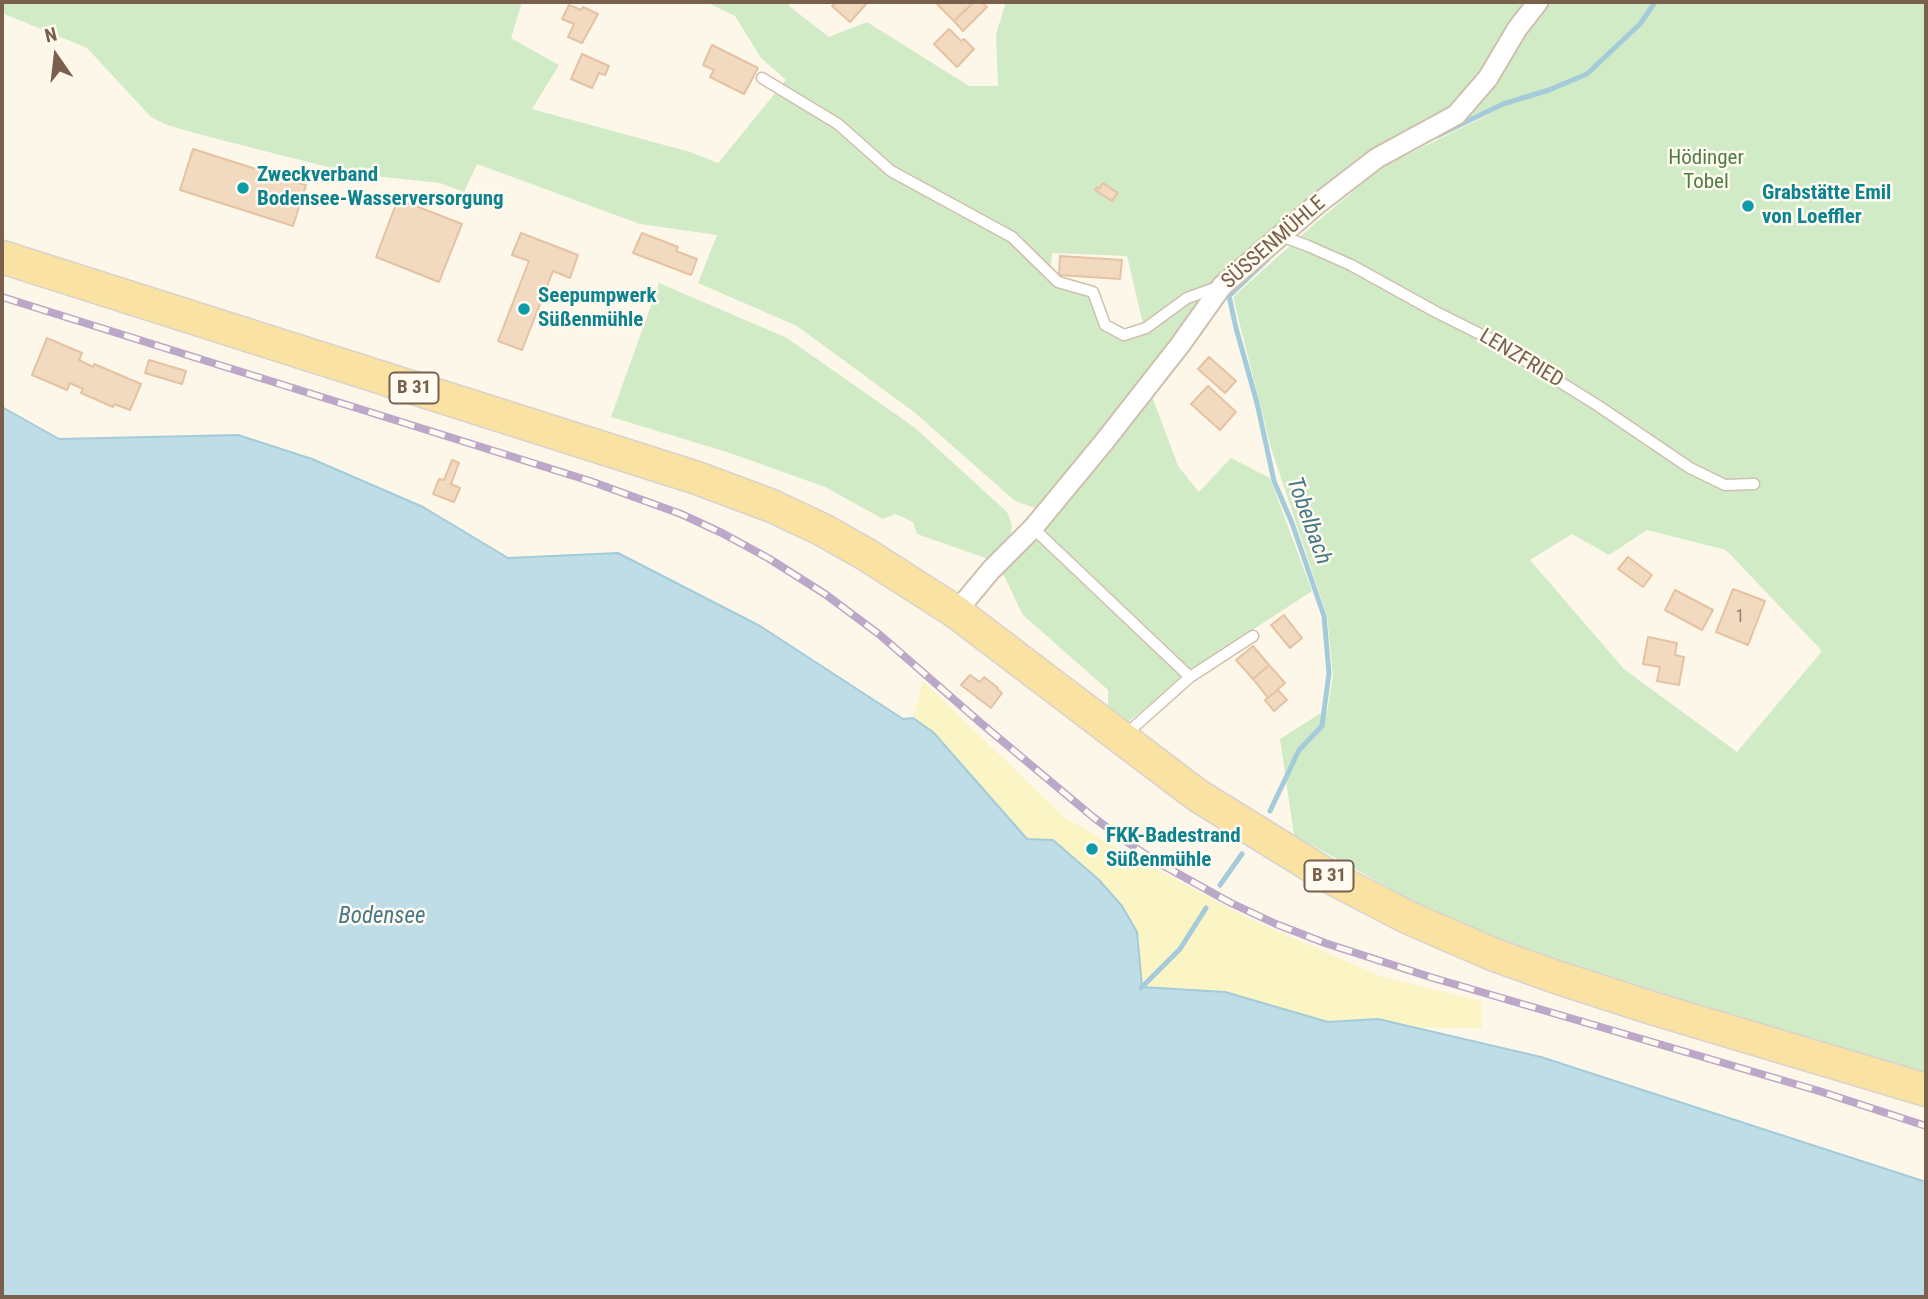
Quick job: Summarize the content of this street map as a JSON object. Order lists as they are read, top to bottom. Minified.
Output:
{"streets":{"main road":["B 31"],"street":["SÜSSENMÜHLE"],"lane":["LENZFRIED"]},"crossings":[["SÜSSENMÜHLE","LENZFRIED"],["SÜSSENMÜHLE","B 31"]],"water":["Tobelbach","Bodensee"],"parks":["Hödinger Tobel"],"places":["Zweckverband Bodensee-Wasserversorgung","Grabstätte Emil von Loeffler","Seepumpwerk Süßenmühle","FKK-Badestrand Süßenmühle"],"house_numbers":["1"],"north":"top"}
